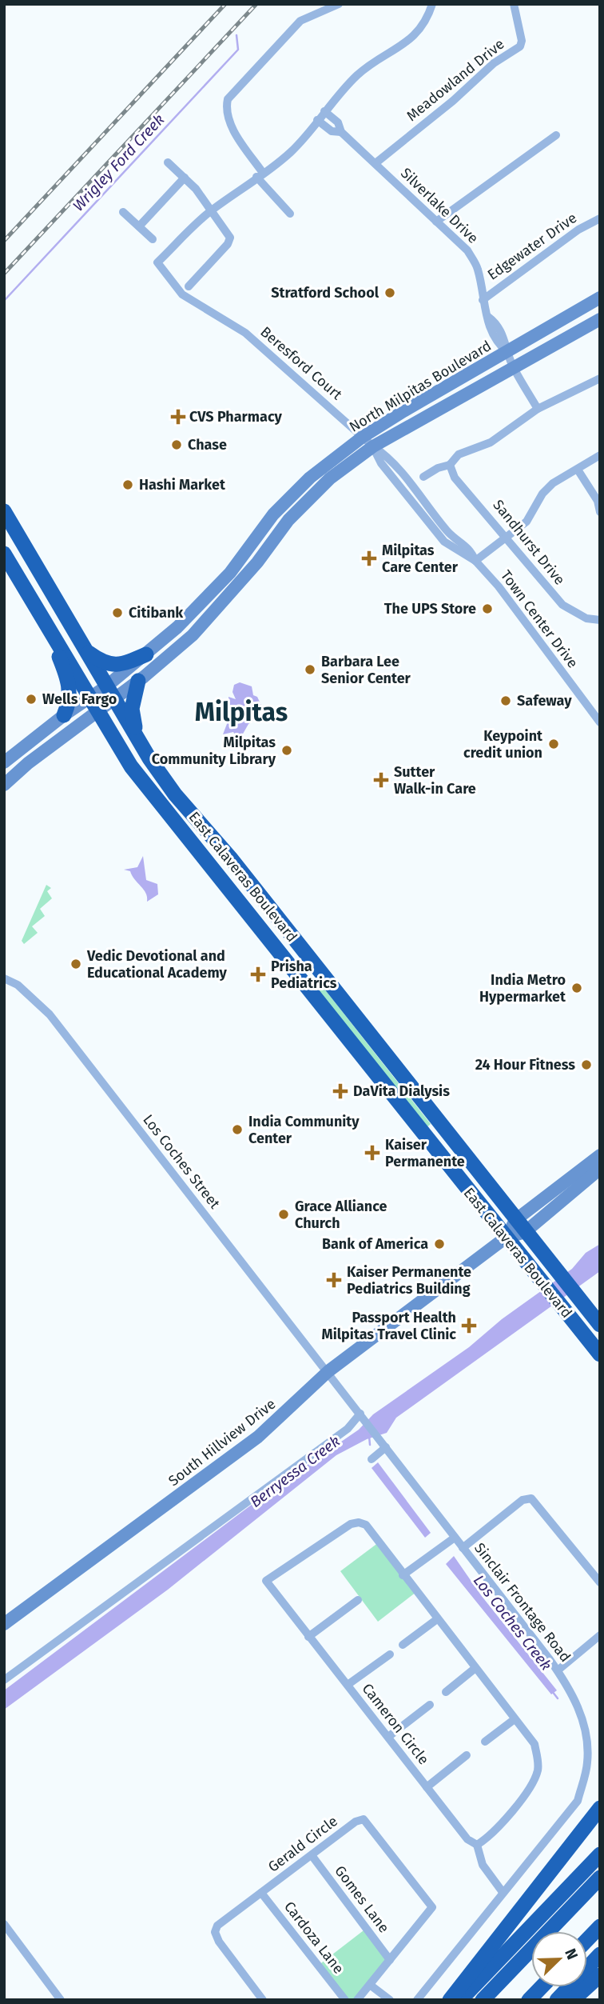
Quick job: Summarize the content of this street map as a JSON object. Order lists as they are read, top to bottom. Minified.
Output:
{"streets":{"highway":["East Calaveras Boulevard"],"main road":["North Milpitas Boulevard","South Hillview Drive"],"street":["Meadowland Drive","Silverlake Drive","Edgewater Drive","Beresford Court","Sandhurst Drive","Town Center Drive","Los Coches Street","Sinclair Frontage Road","Cameron Circle","Gerald Circle","Gomes Lane","Cardoza Lane"]},"crossings":[["Meadowland Drive","Silverlake Drive"],["Silverlake Drive","Edgewater Drive"],["Silverlake Drive","North Milpitas Boulevard"],["Beresford Court","North Milpitas Boulevard"],["Beresford Court","Town Center Drive"],["North Milpitas Boulevard","Town Center Drive"],["North Milpitas Boulevard","East Calaveras Boulevard"],["East Calaveras Boulevard","South Hillview Drive"],["Los Coches Street","South Hillview Drive"],["Los Coches Street","Sinclair Frontage Road"],["South Hillview Drive","Sinclair Frontage Road"],["Gerald Circle","Gomes Lane"],["Gerald Circle","Cardoza Lane"]],"districts":["Milpitas"],"water":["Wrigley Ford Creek","Berryessa Creek","Los Coches Creek"],"places":{"other":["Stratford School","Chase","Hashi Market","The UPS Store","Citibank","Barbara Lee Senior Center","Wells Fargo","Safeway","Keypoint credit union","Milpitas Community Library","Vedic Devotional and Educational Academy","India Metro Hypermarket","24 Hour Fitness","India Community Center","Grace Alliance Church","Bank of America"],"health":["CVS Pharmacy","Milpitas Care Center","Sutter Walk-in Care","Prisha Pediatrics","DaVita Dialysis","Kaiser Permanente","Kaiser Permanente Pediatrics Building","Passport Health Milpitas Travel Clinic"]},"north":"top right"}
